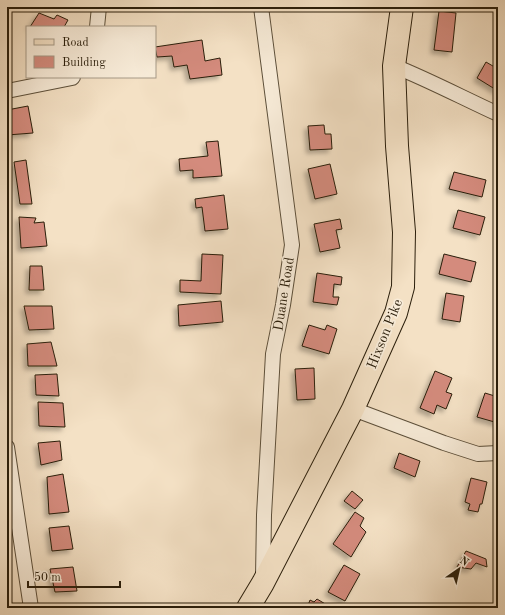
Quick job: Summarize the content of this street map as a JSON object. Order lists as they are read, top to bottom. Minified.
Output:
{"streets":{"main road":["Hixson Pike"],"street":["Duane Road"]},"crossings":[["Duane Road","Hixson Pike"]],"legend":["Road","Building"],"scale_bar":"50 m","north":"top right"}
